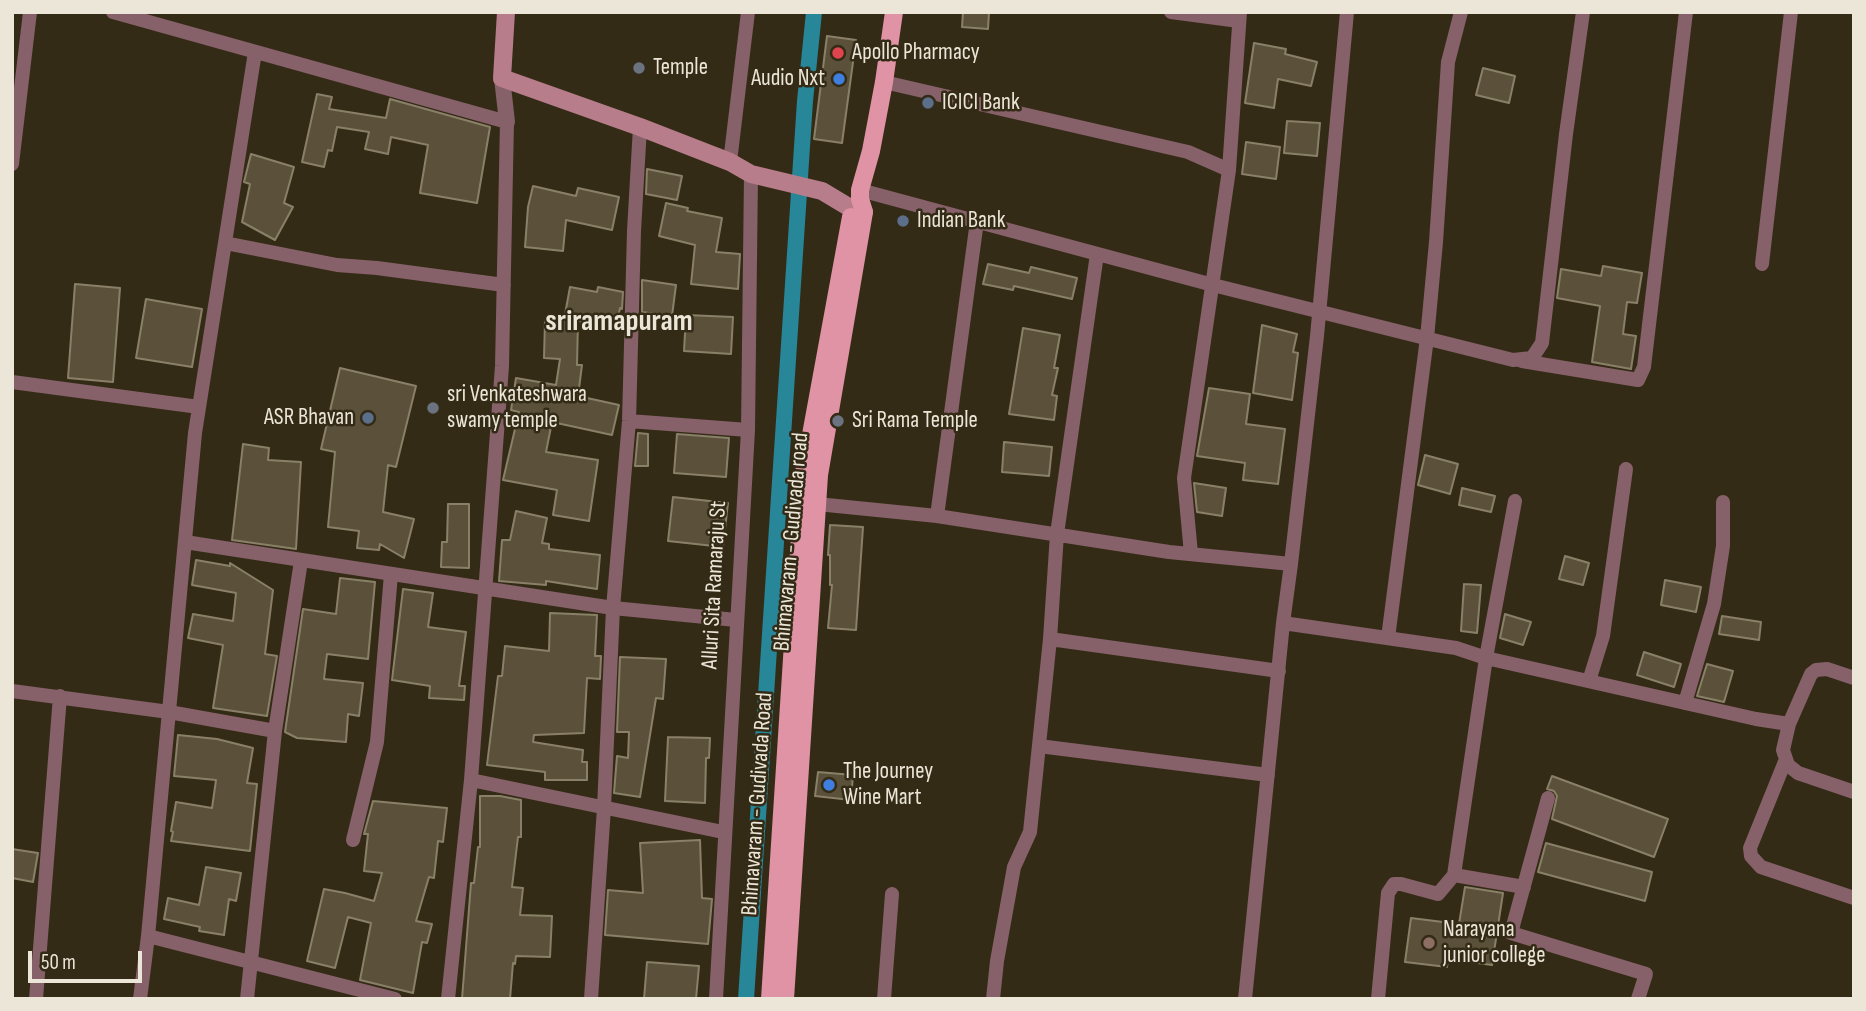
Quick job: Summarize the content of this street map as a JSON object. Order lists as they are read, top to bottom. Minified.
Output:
{"streets":{"main road":["Bhimavaram - Gudivada road","Bhimavaram - Gudivada Road"],"street":["Alluri Sita Ramaraju St"]},"crossings":[["Bhimavaram - Gudivada road","Bhimavaram - Gudivada Road"]],"districts":["sriramapuram"],"places":["Apollo Pharmacy","Temple","Audio Nxt","ICICI Bank","Indian Bank","sri Venkateshwara swamy temple","ASR Bhavan","Sri Rama Temple","The Journey Wine Mart","Narayana junior college"],"scale_bar":"50 m"}
